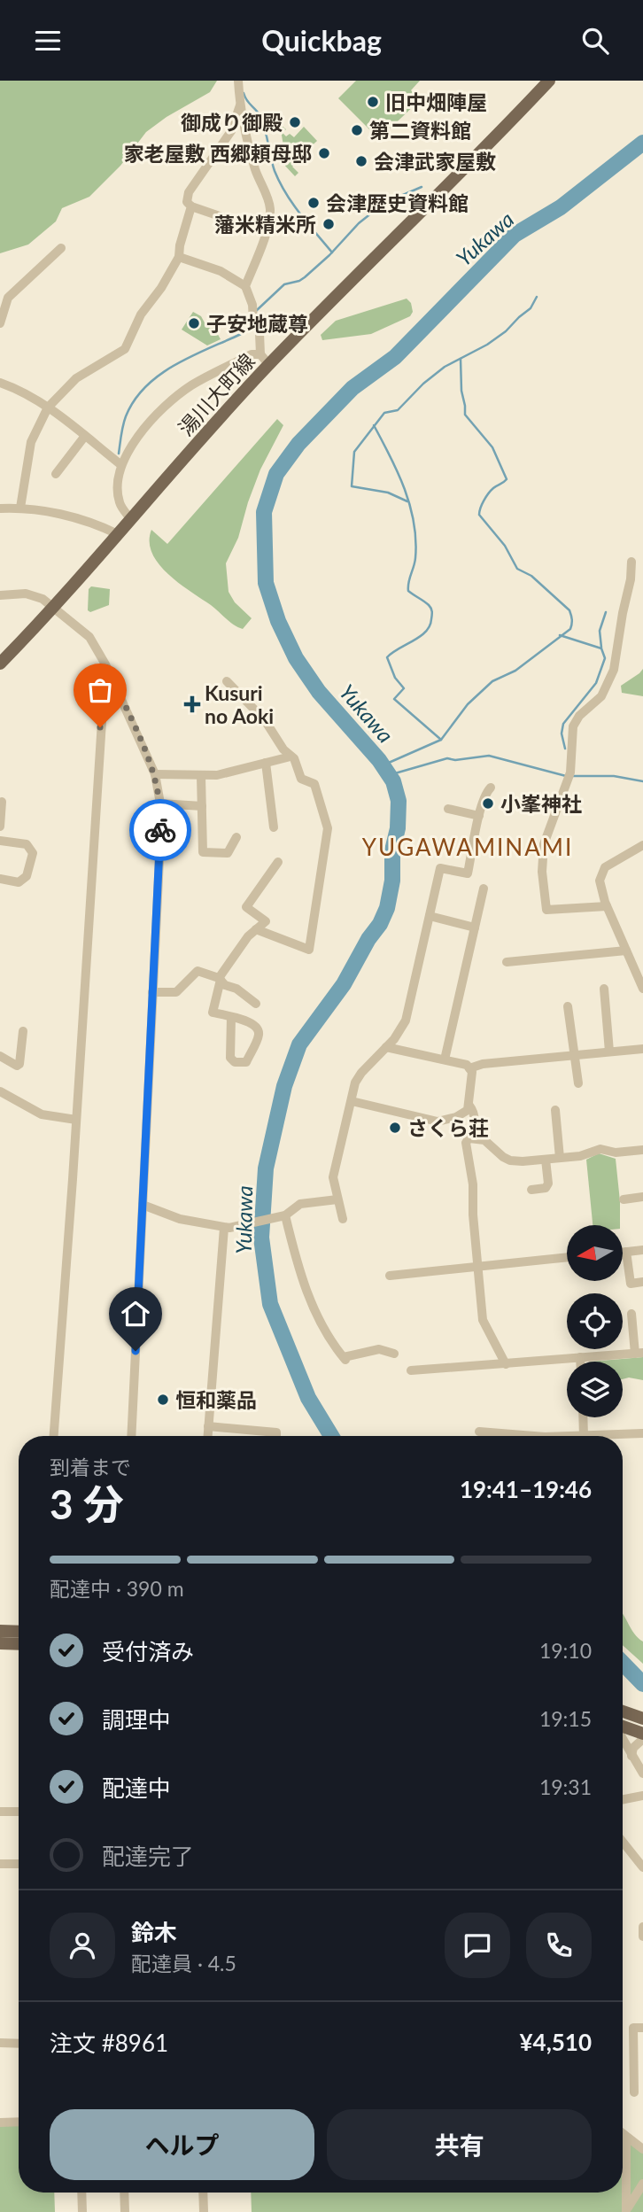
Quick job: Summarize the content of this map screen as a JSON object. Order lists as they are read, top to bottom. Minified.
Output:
{"streets":{"main road":["湯川大町線"]},"districts":["YUGAWAMINAMI"],"water":["Yukawa"],"places":{"other":["旧中畑陣屋","御成り御殿","第二資料館","家老屋敷 西郷頼母邸","会津武家屋敷","会津歴史資料館","藩米精米所","子安地蔵尊","小峯神社","さくら荘","恒和薬品"],"health":["Kusuri no Aoki"]},"north":"left","page":{"header":"Quickbag","heading":["3 分","到着まで","19:41–19:46"],"panel":["鈴木","配達員 · 4.5","注文 #8961","¥4,510"],"bar":"配達中 · 390 m","list":[["受付済み","19:10"],["調理中","19:15"],["配達中","19:31"],"配達完了"],"buttons":["ヘルプ","共有"]}}
